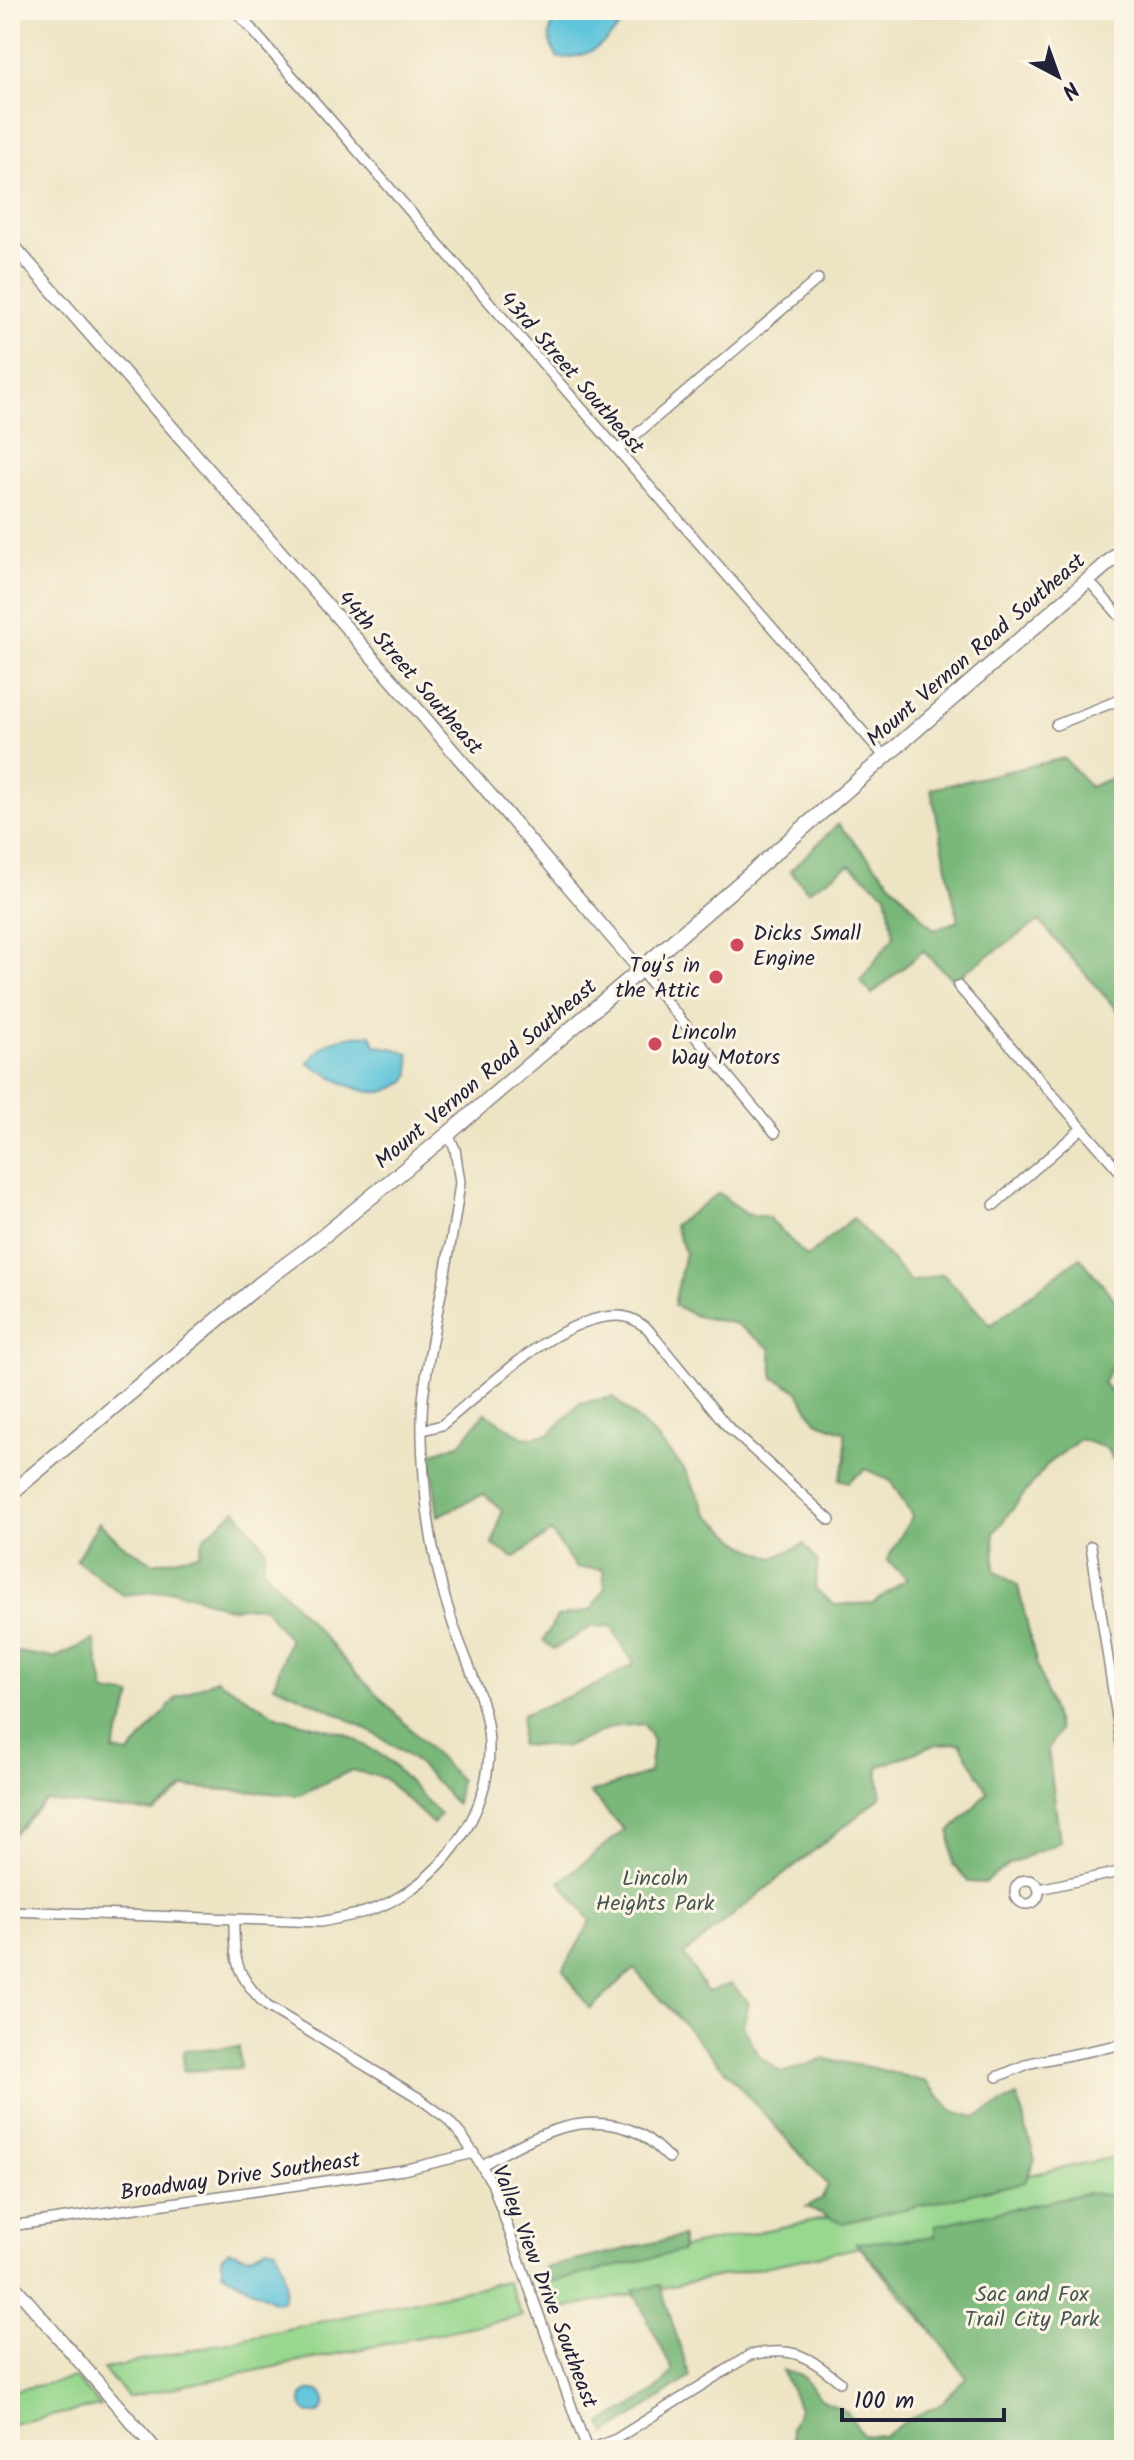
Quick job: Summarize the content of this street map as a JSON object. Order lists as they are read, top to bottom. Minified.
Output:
{"streets":{"main road":["Mount Vernon Road Southeast"],"street":["43rd Street Southeast","44th Street Southeast","Broadway Drive Southeast","Valley View Drive Southeast"]},"crossings":[["43rd Street Southeast","Mount Vernon Road Southeast"],["Mount Vernon Road Southeast","44th Street Southeast"],["Broadway Drive Southeast","Valley View Drive Southeast"]],"parks":["Lincoln Heights Park","Sac and Fox Trail City Park"],"places":["Dicks Small Engine","Toy's in the Attic","Lincoln Way Motors"],"scale_bar":"100 m","north":"bottom right"}
